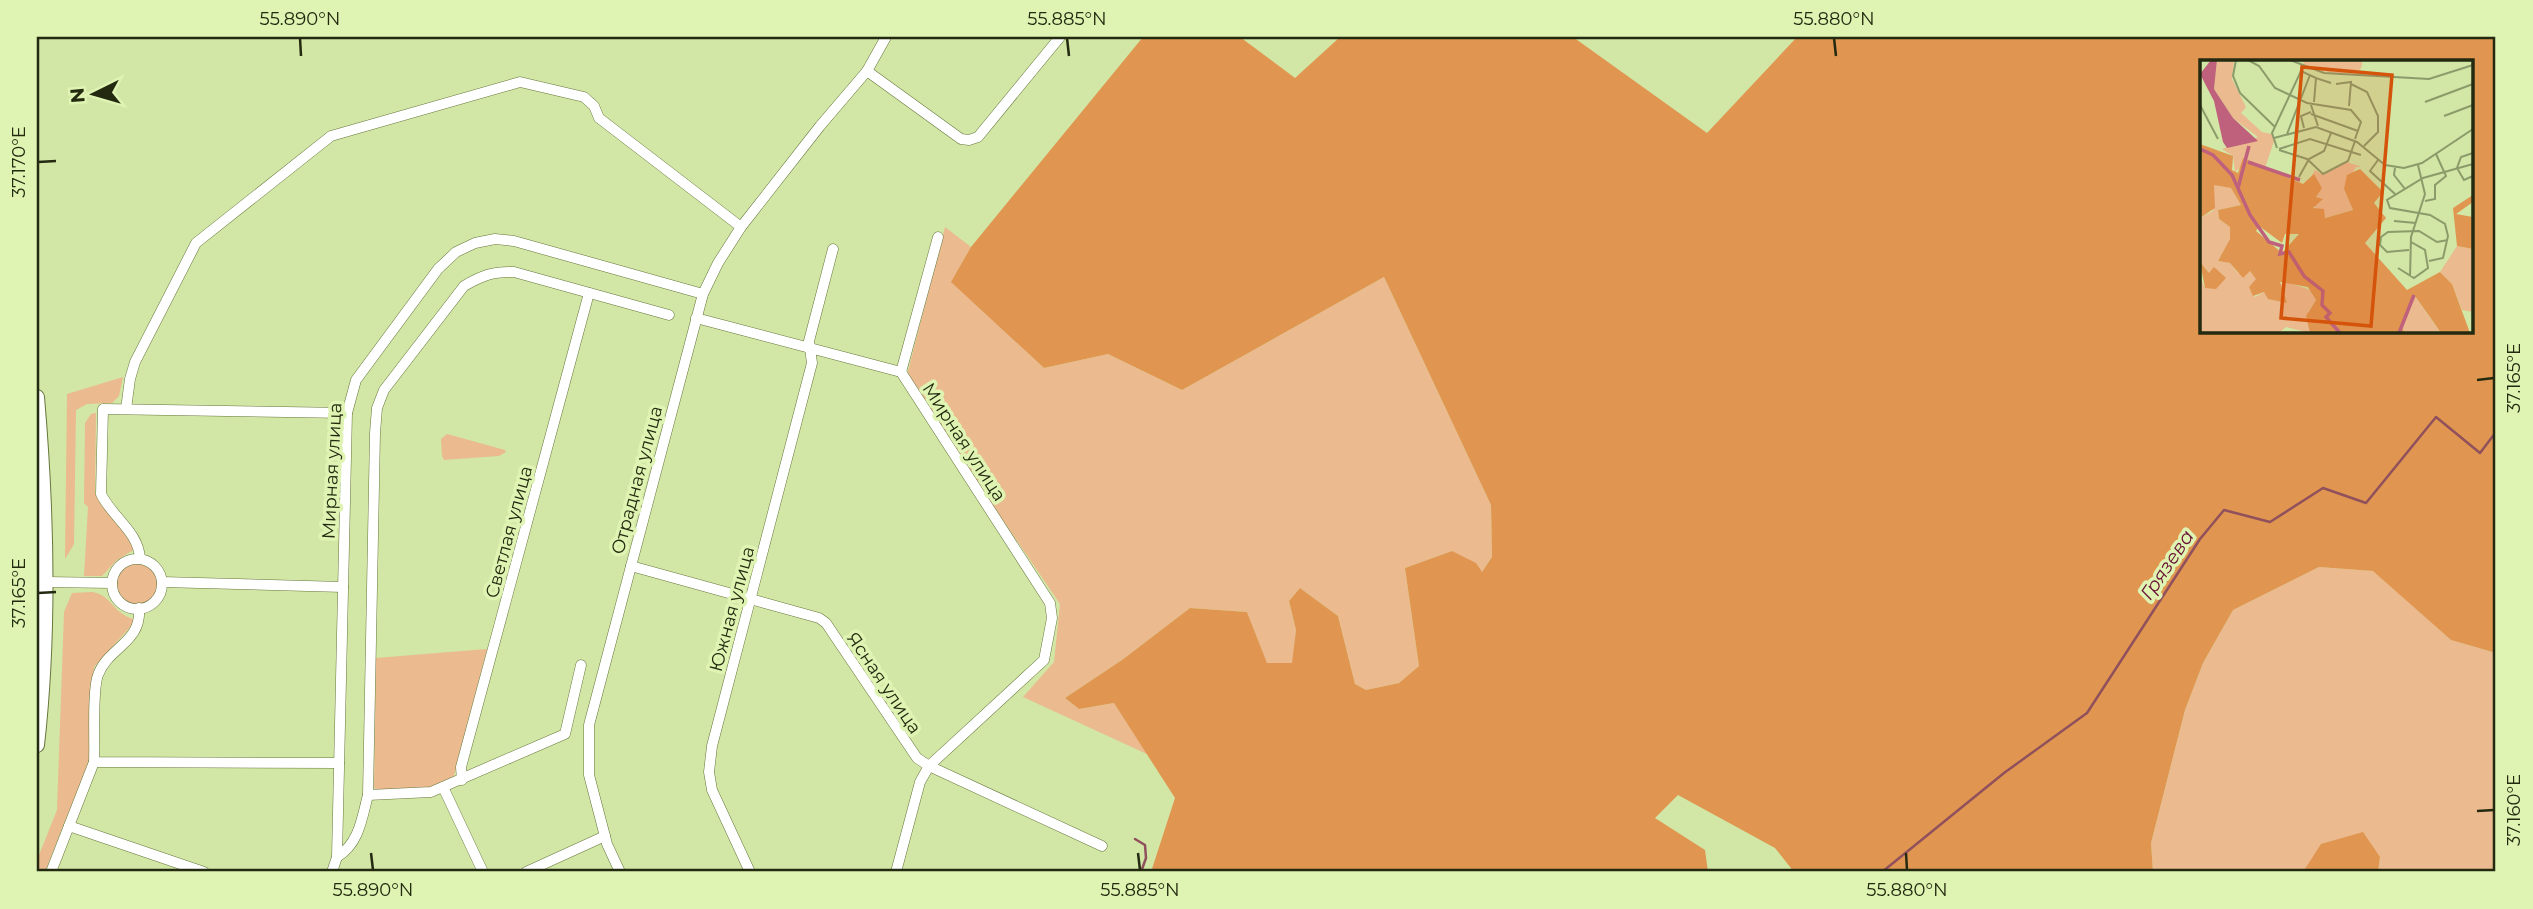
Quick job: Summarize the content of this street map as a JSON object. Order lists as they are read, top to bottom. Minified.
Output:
{"streets":{"street":["Мирная улица","Отрадная улица","Светлая улица","Южная улица","Ясная улица"]},"crossings":[["Мирная улица","Отрадная улица"],["Мирная улица","Светлая улица"],["Мирная улица","Южная улица"],["Мирная улица","Ясная улица"],["Отрадная улица","Ясная улица"],["Южная улица","Ясная улица"]],"water":["Грязева"],"north":"left","coordinates":["55.890°N","55.885°N","55.880°N","37.170°E","37.165°E","37.160°E"]}
